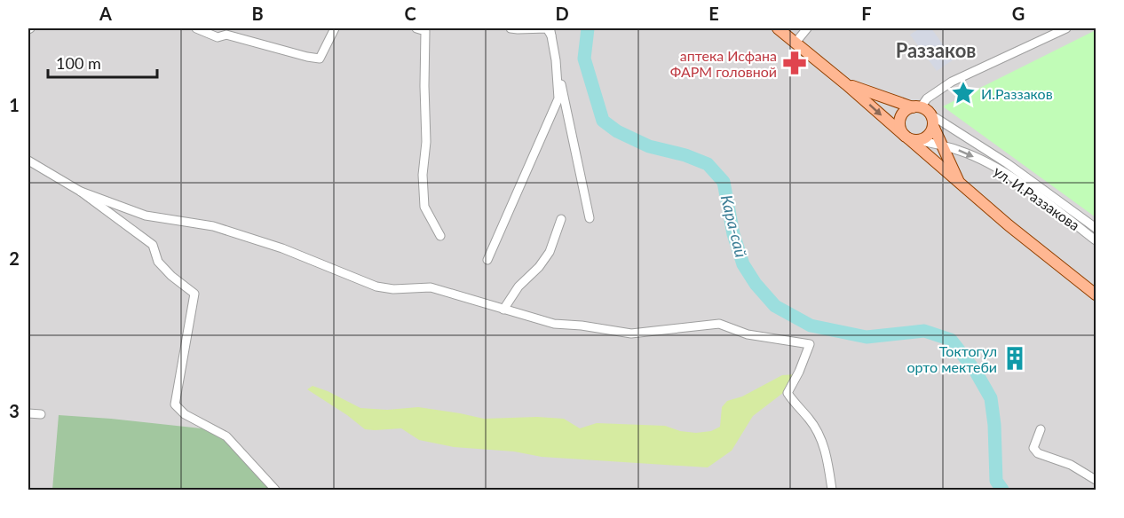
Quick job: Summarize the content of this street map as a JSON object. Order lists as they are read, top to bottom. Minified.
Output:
{"streets":{"street":["ул. И.Раззакова"]},"districts":["Раззаков"],"water":["Кара-сай"],"places":{"pharmacy":["аптека Исфана ФАРМ головной"],"place":["И.Раззаков"],"building":["Токтогул орто мектеби"]},"scale_bar":"100 m","grid":{"columns":["A","B","C","D","E","F","G"],"rows":["1","2","3"]}}
